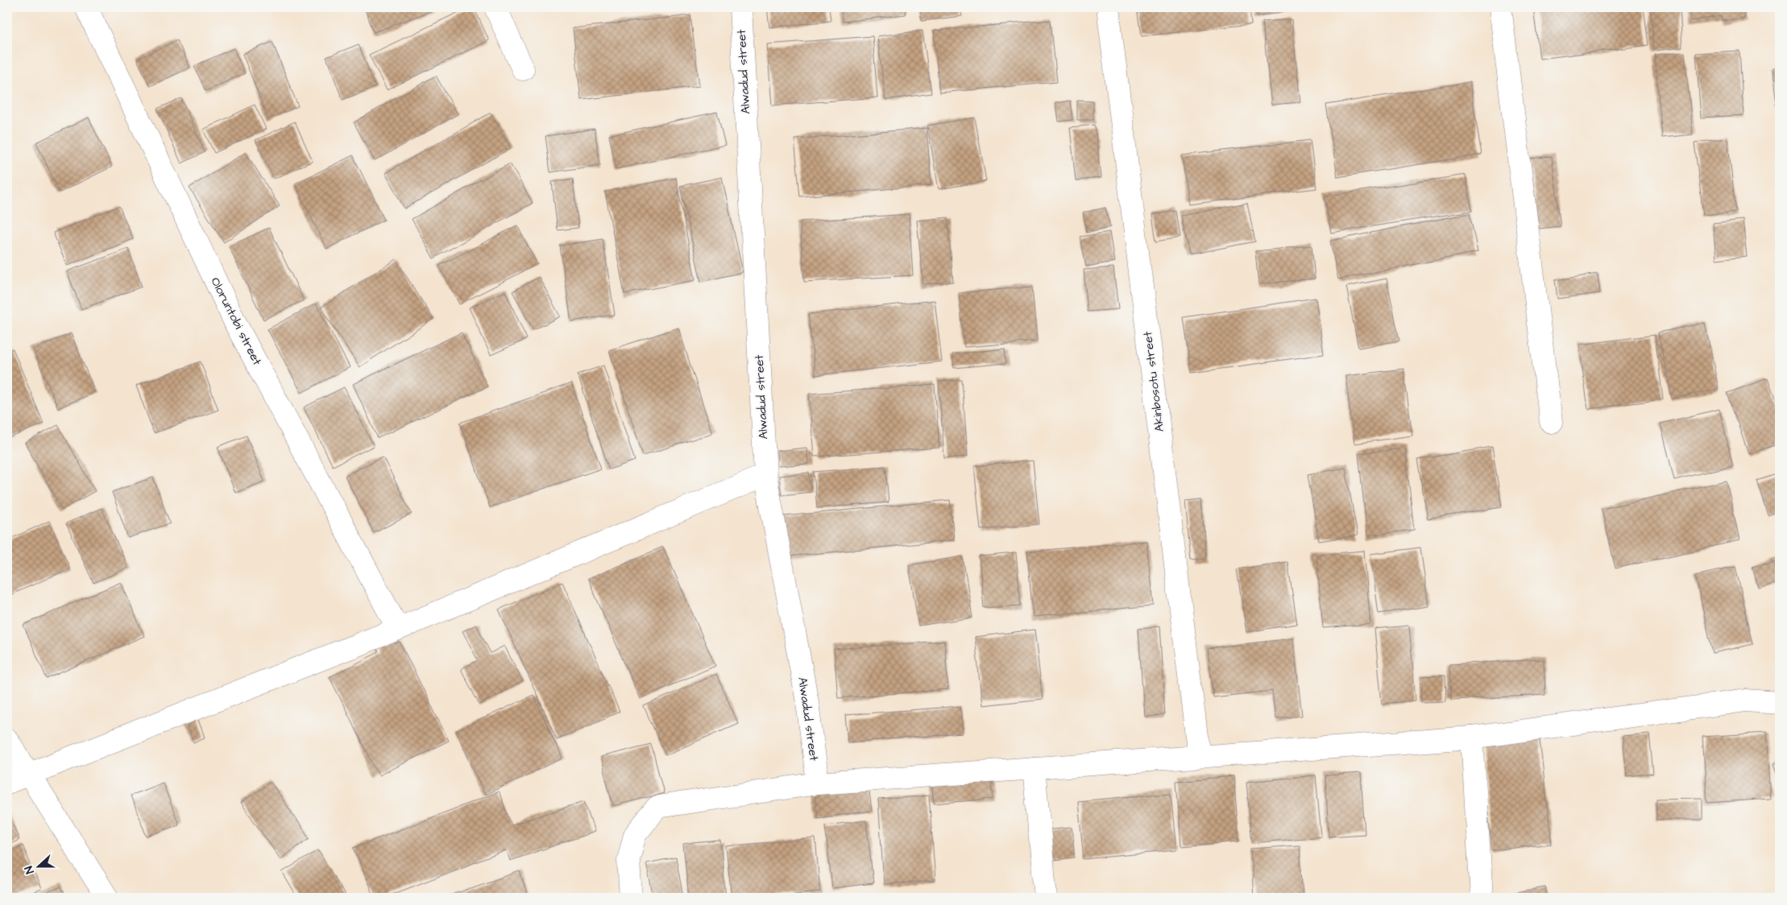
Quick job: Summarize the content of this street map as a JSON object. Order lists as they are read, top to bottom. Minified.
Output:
{"streets":{"street":["Alwadud street","Oloruntobi street","Akinbosotu street"]},"north":"left"}
